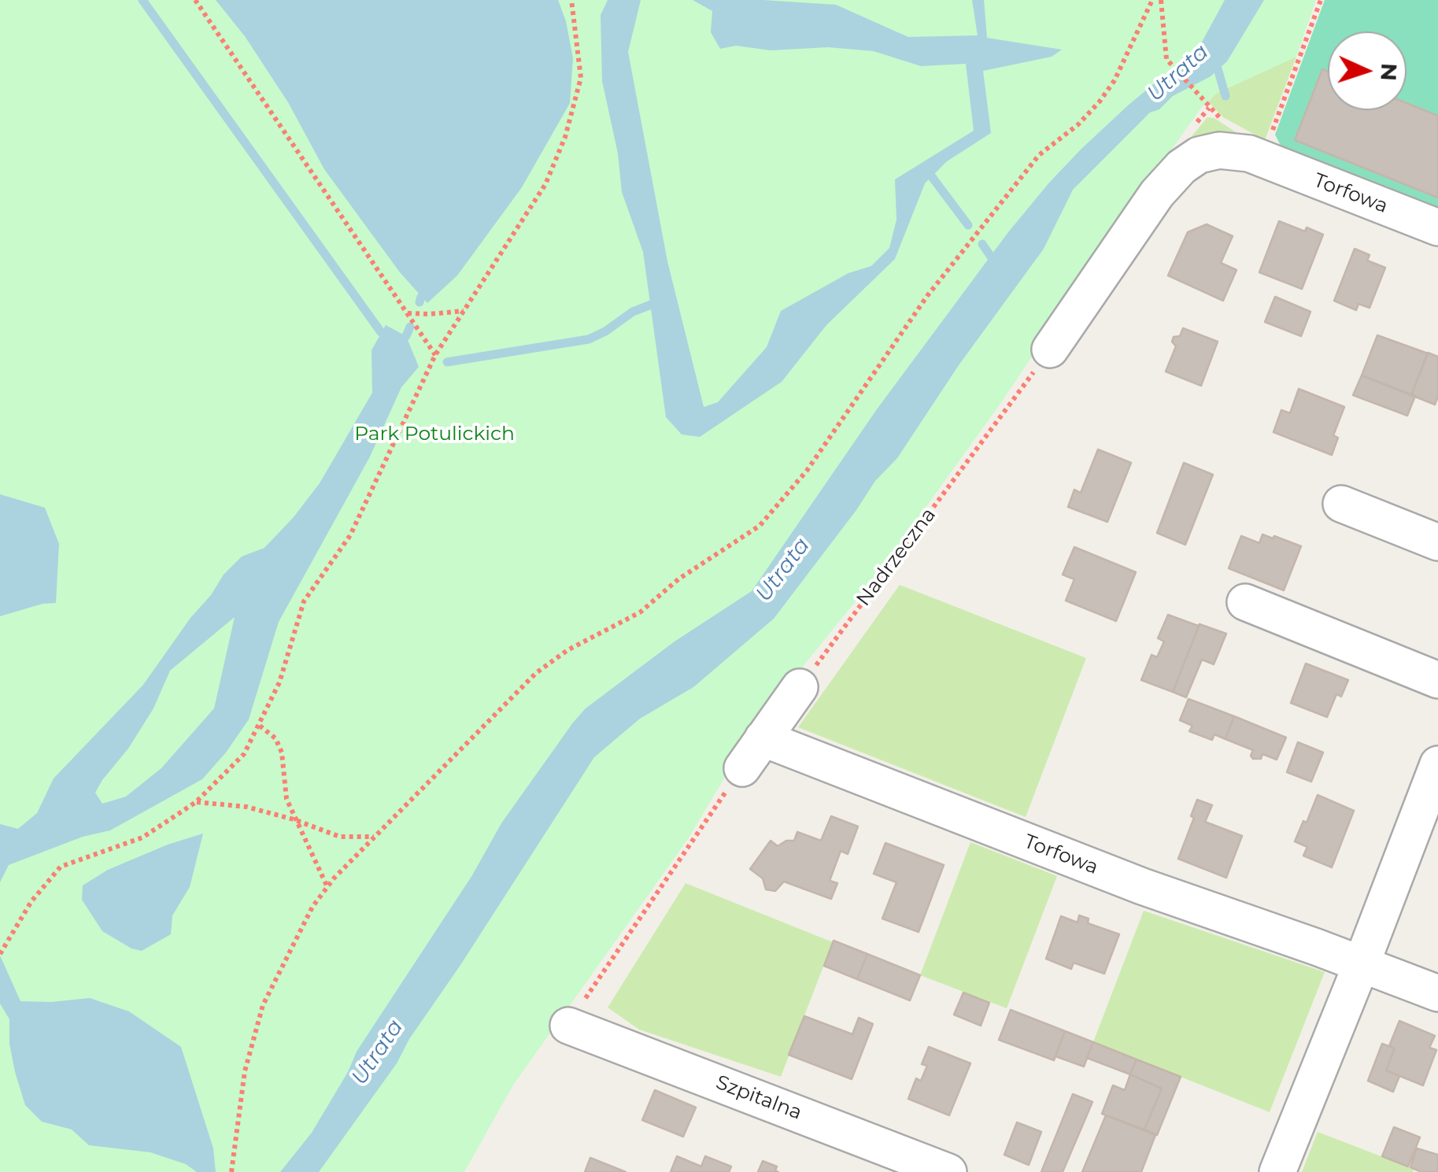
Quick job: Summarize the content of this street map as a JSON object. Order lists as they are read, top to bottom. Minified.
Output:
{"streets":{"street":["Torfowa","Szpitalna"],"path":["Nadrzeczna"]},"water":["Utrata"],"parks":["Park Potulickich"],"north":"right"}
